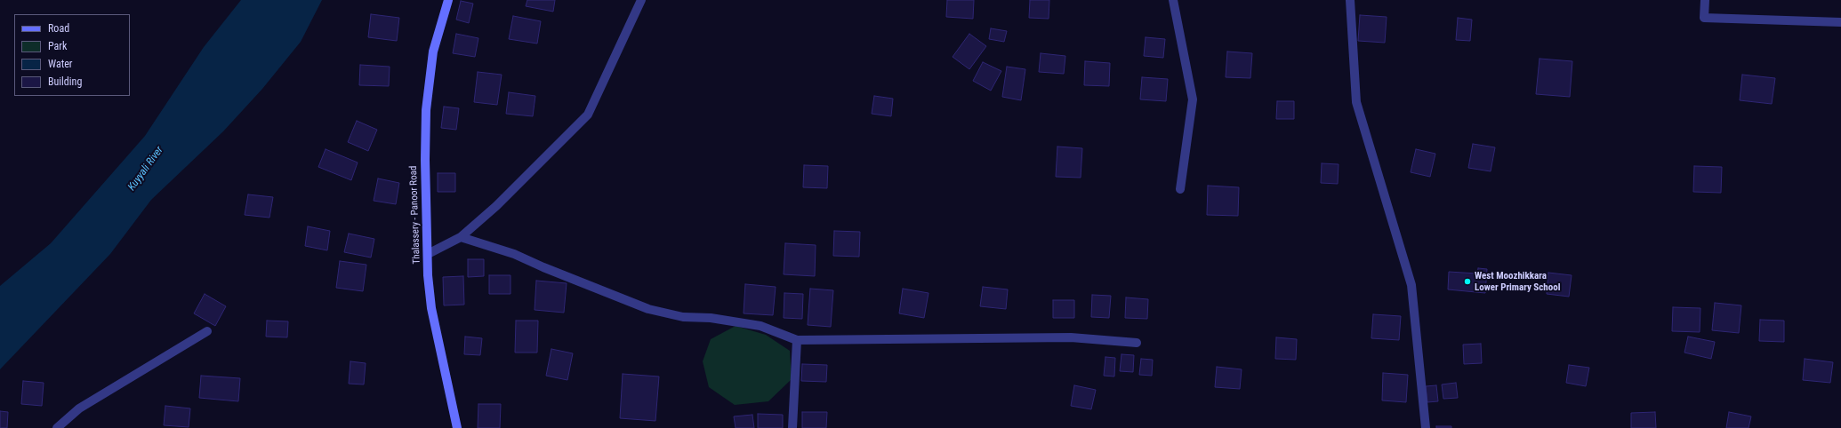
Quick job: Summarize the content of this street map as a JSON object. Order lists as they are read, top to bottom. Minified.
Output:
{"streets":{"main road":["Thalassery - Panoor Road"]},"water":["Kuyyali River"],"places":["West Moozhikkara Lower Primary School"],"legend":["Road","Park","Water","Building"]}
